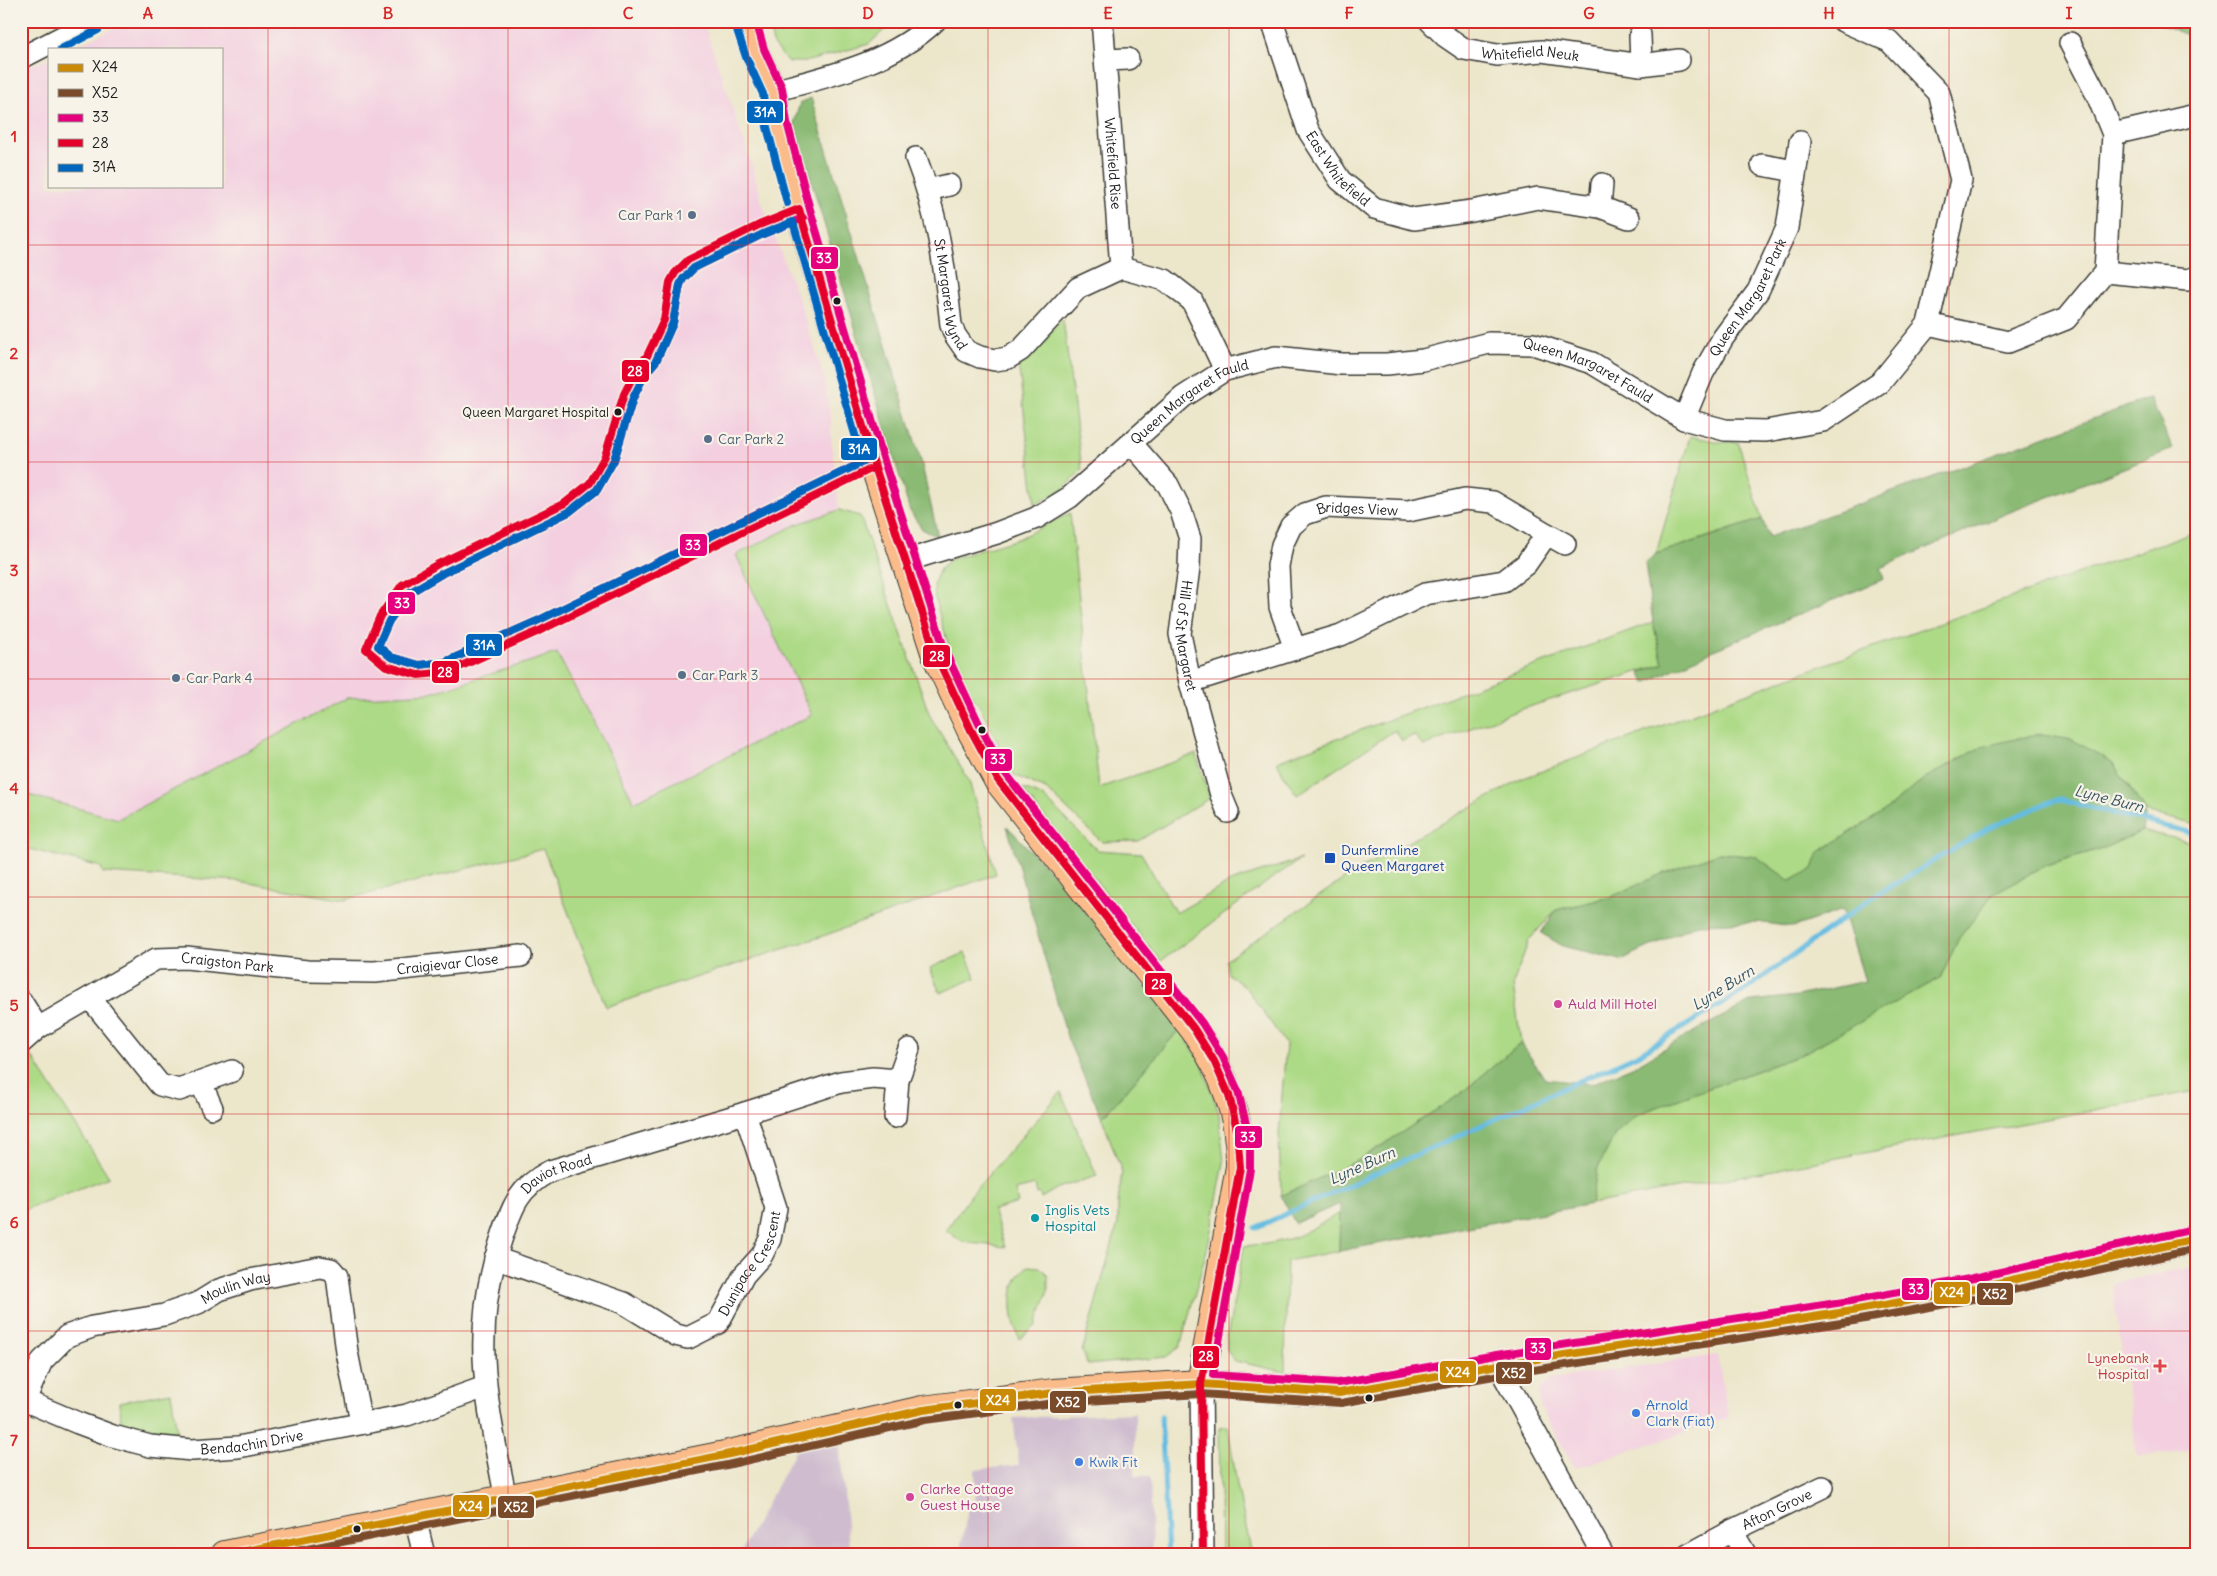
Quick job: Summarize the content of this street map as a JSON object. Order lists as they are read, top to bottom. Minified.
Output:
{"streets":{"street":["Whitefield Neuk","Whitefield Rise","East Whitefield","St Margaret Wynd","Queen Margaret Park","Queen Margaret Fauld","Bridges View","Hill of St Margaret","Craigston Park","Craigievar Close","Daviot Road","Dunipace Crescent","Moulin Way","Bendachin Drive","Afton Grove"]},"crossings":[["Whitefield Rise","St Margaret Wynd"],["Queen Margaret Park","Queen Margaret Fauld"],["Queen Margaret Fauld","Hill of St Margaret"],["Bridges View","Hill of St Margaret"],["Craigston Park","Craigievar Close"],["Daviot Road","Dunipace Crescent"],["Daviot Road","Bendachin Drive"],["Moulin Way","Bendachin Drive"]],"water":["Lyne Burn"],"places":{"other":["Car Park 1","Queen Margaret Hospital","Car Park 2","Car Park 3","Car Park 4","Auld Mill Hotel","Inglis Vets Hospital","Arnold Clark (Fiat)","Kwik Fit","Clarke Cottage Guest House"],"transit":["Dunfermline Queen Margaret"],"health":["Lynebank Hospital"]},"lines":["transit line 33","transit line 31A","transit line 28","transit line X24","transit line X52"],"legend":["X24","X52","33","28","31A"],"grid":{"columns":["A","B","C","D","E","F","G","H","I"],"rows":["1","2","3","4","5","6","7"]}}
